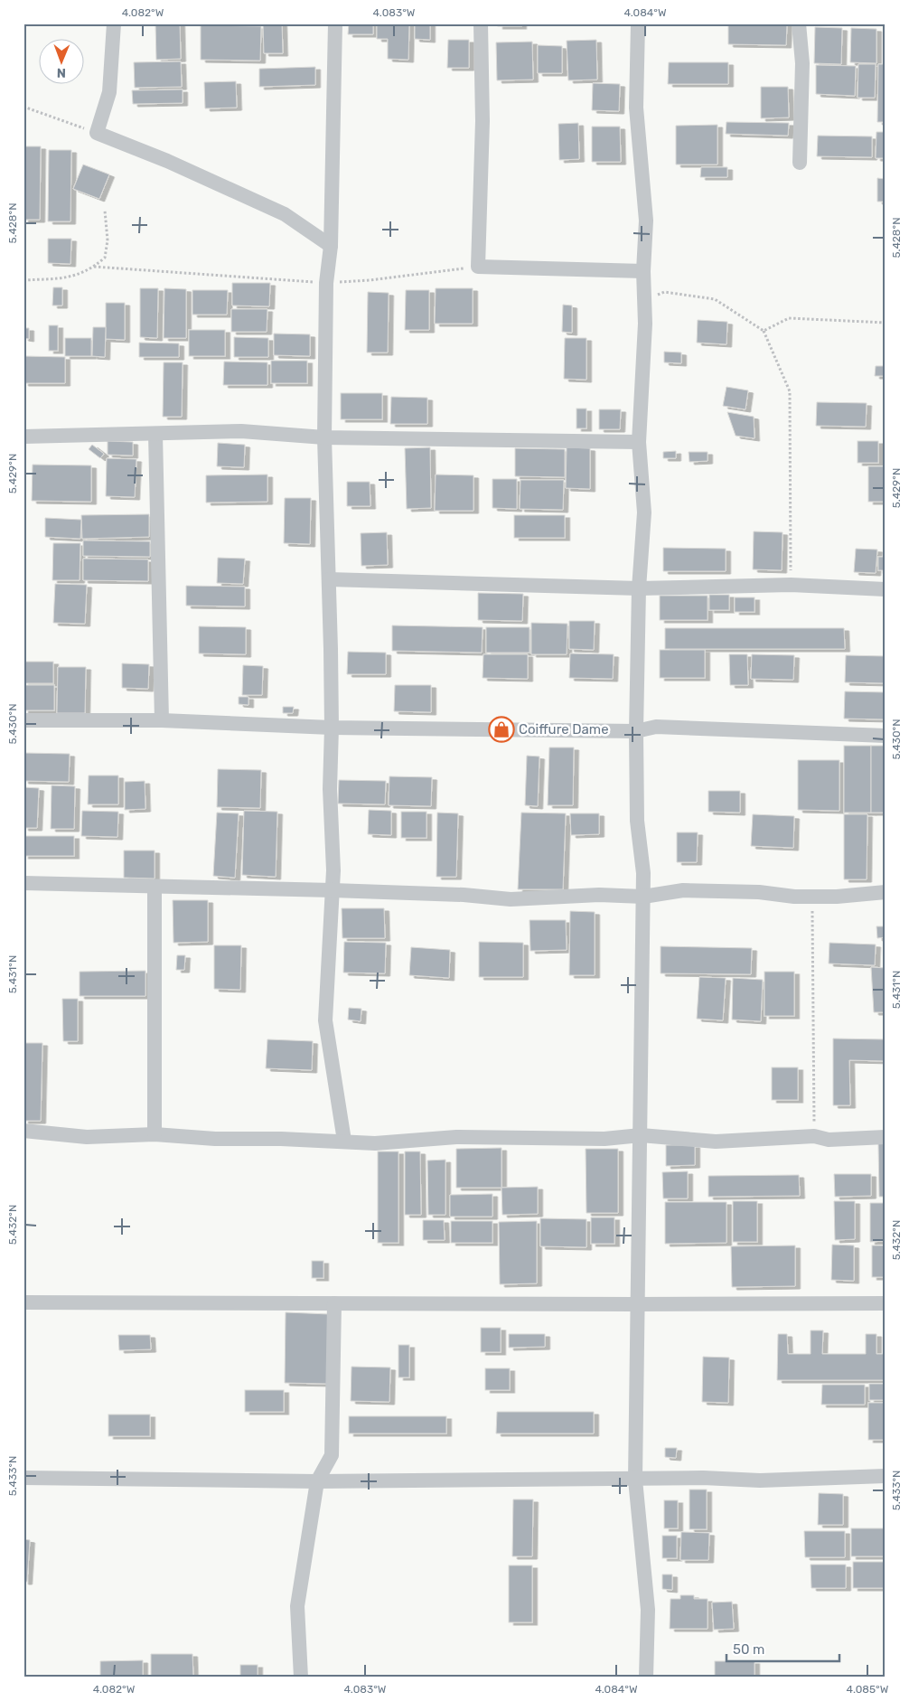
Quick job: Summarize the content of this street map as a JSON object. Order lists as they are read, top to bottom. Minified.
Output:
{"places":{"shop":["Coiffure Dame"]},"scale_bar":"50 m","north":"bottom","coordinates":["4.082°W","4.083°W","4.084°W","5.428°N","5.429°N","5.430°N","5.431°N","5.432°N","5.433°N","4.085°W"]}
